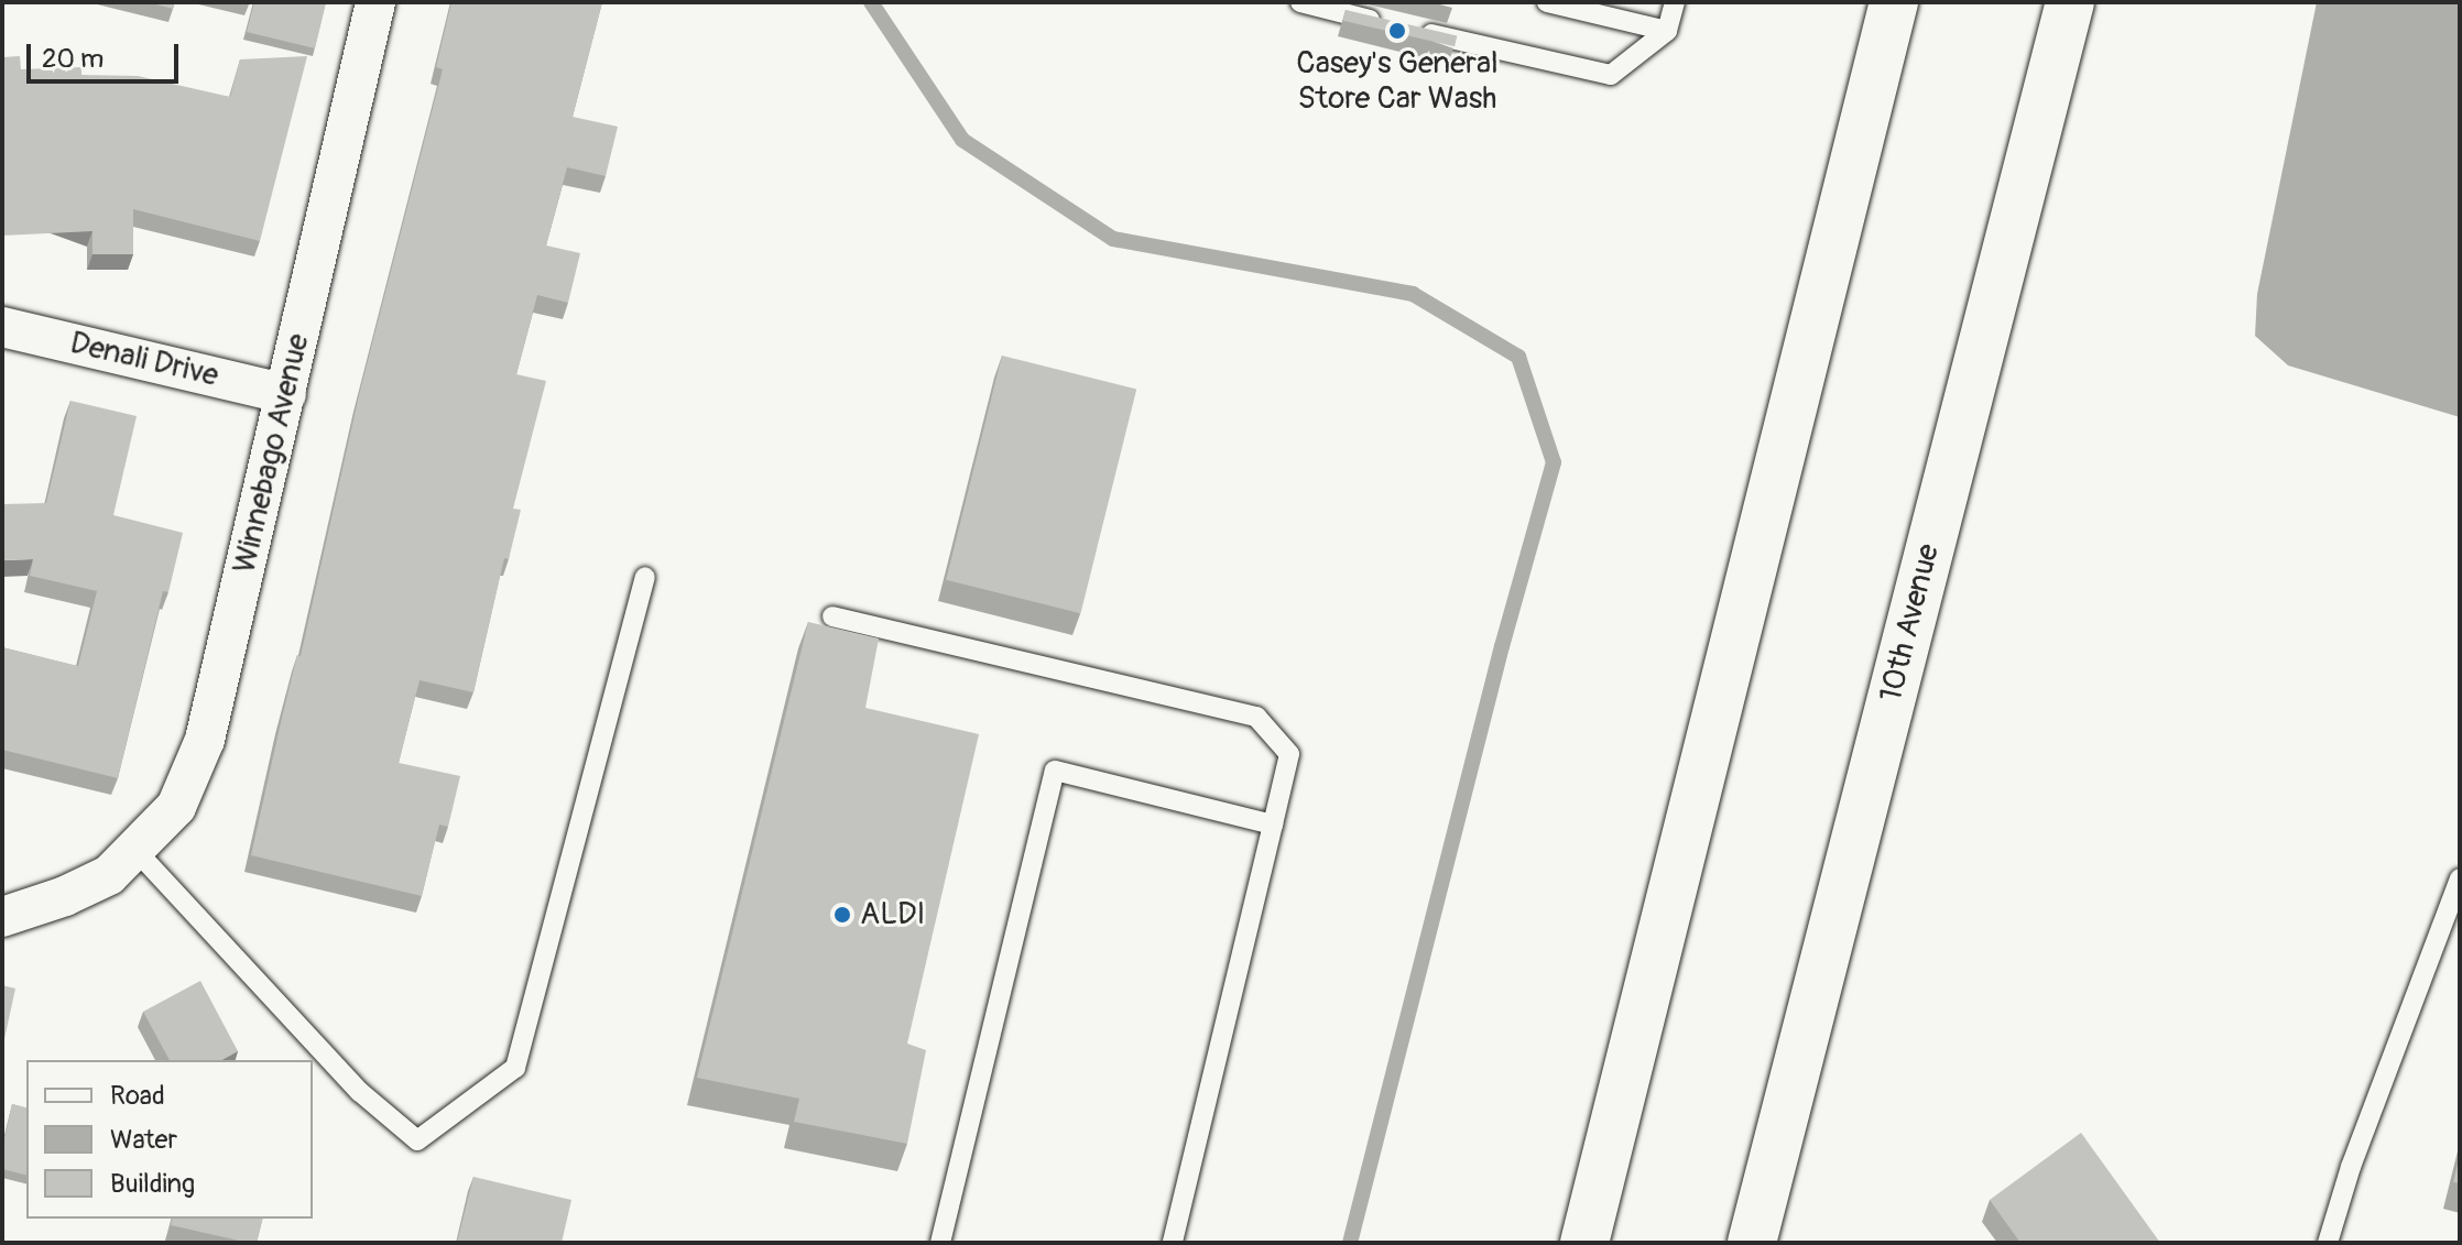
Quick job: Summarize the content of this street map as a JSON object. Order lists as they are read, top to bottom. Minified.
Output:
{"streets":{"main road":["10th Avenue"],"street":["Denali Drive","Winnebago Avenue"]},"crossings":[["Denali Drive","Winnebago Avenue"]],"places":["Casey's General Store Car Wash","ALDI"],"legend":["Road","Water","Building"],"scale_bar":"20 m"}
